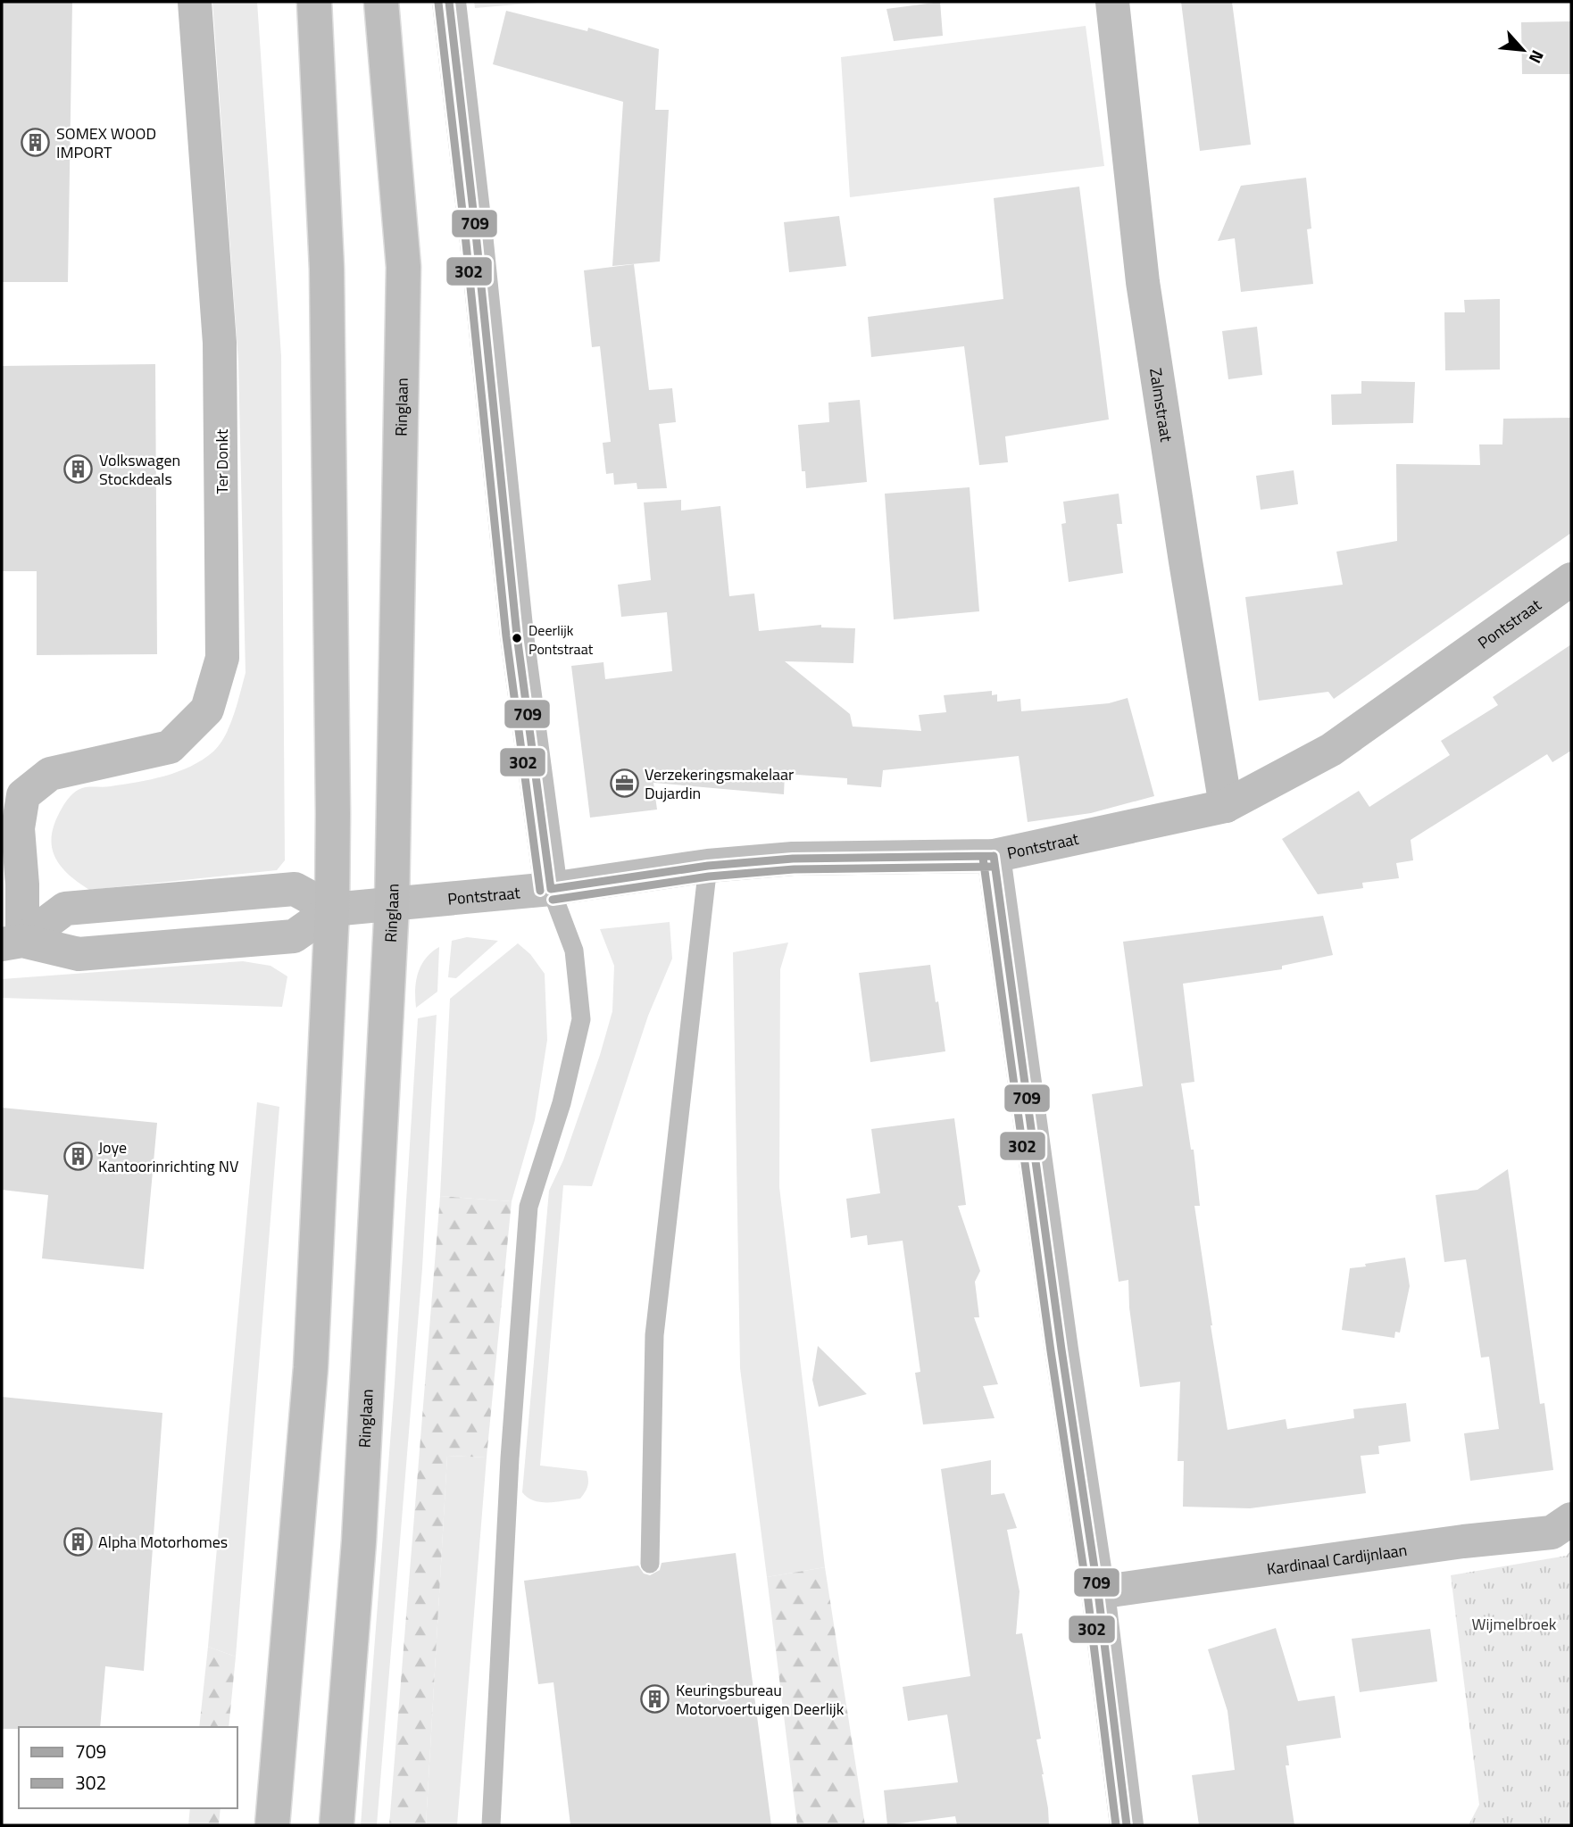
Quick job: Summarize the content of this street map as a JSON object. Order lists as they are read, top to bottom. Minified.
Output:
{"streets":{"main road":["Ringlaan"],"street":["Zalmstraat","Ter Donkt","Pontstraat","Kardinaal Cardijnlaan"]},"crossings":[["Zalmstraat","Pontstraat"],["Ringlaan","Pontstraat"],["Ter Donkt","Pontstraat"]],"parks":["Wijmelbroek"],"places":{"building":["SOMEX WOOD IMPORT","Volkswagen Stockdeals","Joye Kantoorinrichting NV","Alpha Motorhomes","Keuringsbureau Motorvoertuigen Deerlijk"],"other":["Deerlijk Pontstraat"],"office":["Verzekeringsmakelaar Dujardin"]},"lines":["transit line 709","transit line 302"],"legend":["709","302"],"north":"bottom right"}
